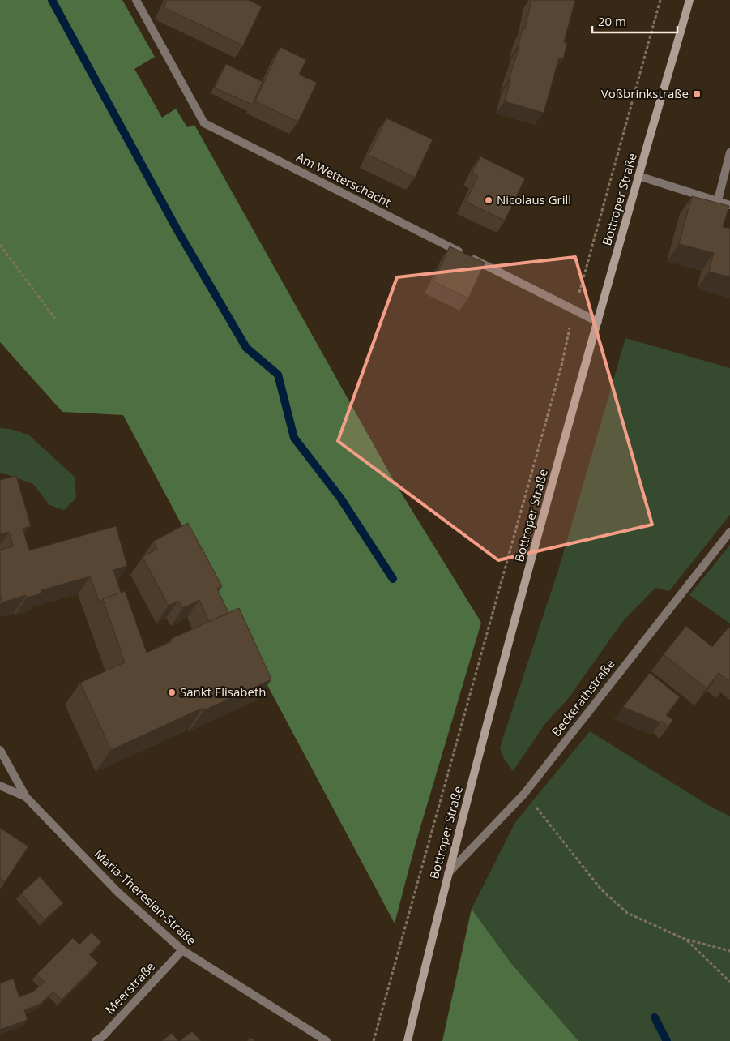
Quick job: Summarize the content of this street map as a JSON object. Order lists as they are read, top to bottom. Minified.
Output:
{"streets":{"main road":["Bottroper Straße"],"street":["Am Wetterschacht","Beckerathstraße","Maria-Theresien-Straße","Meerstraße"]},"crossings":[["Am Wetterschacht","Bottroper Straße"],["Bottroper Straße","Beckerathstraße"],["Maria-Theresien-Straße","Meerstraße"]],"places":{"transit":["Voßbrinkstraße"],"other":["Nicolaus Grill","Sankt Elisabeth"]},"scale_bar":"20 m"}
